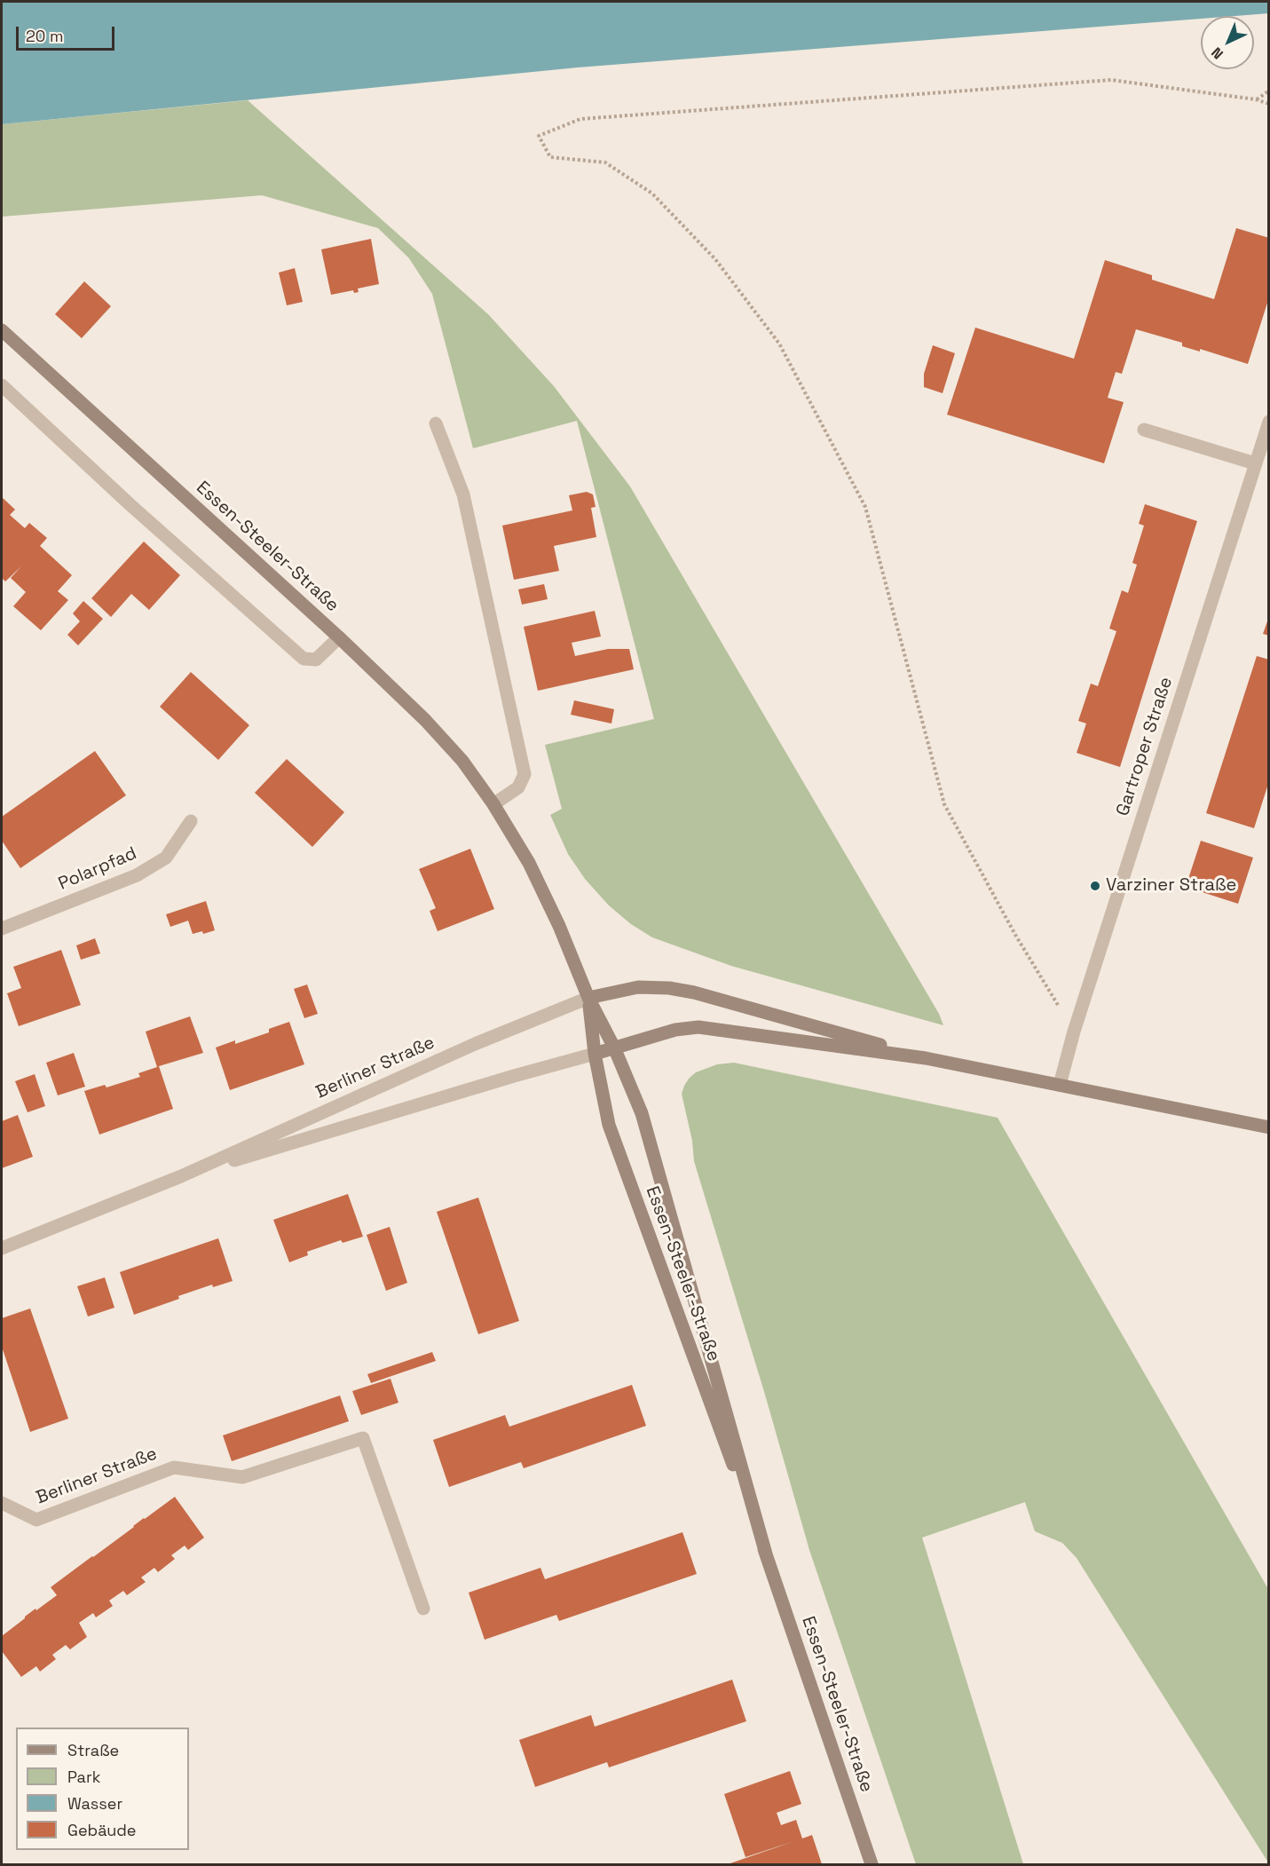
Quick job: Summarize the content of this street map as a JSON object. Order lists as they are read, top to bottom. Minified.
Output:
{"streets":{"main road":["Essen-Steeler-Straße"],"street":["Gartroper Straße","Polarpfad","Berliner Straße"]},"crossings":[["Essen-Steeler-Straße","Berliner Straße"]],"places":["Varziner Straße"],"legend":["Straße","Park","Wasser","Gebäude"],"scale_bar":"20 m","north":"bottom left"}
